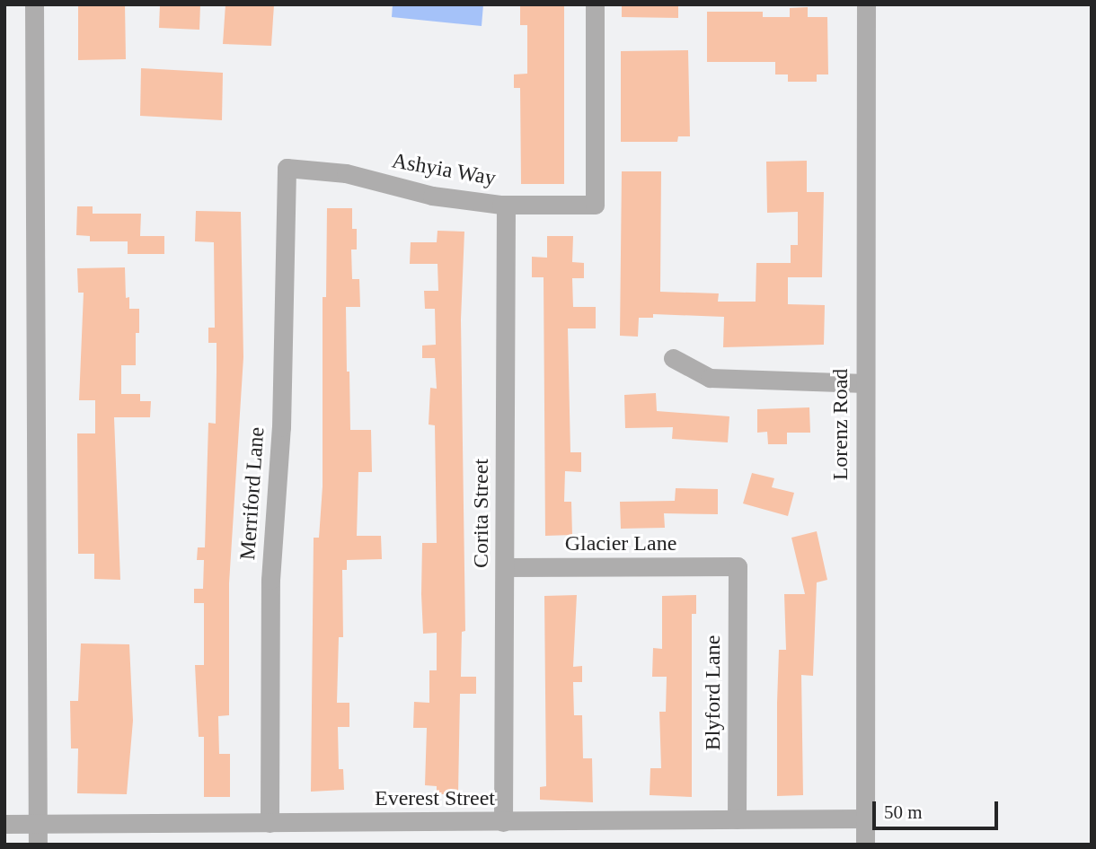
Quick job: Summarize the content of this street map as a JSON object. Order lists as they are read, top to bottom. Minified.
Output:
{"streets":{"street":["Ashyia Way","Lorenz Road","Merriford Lane","Corita Street","Glacier Lane","Blyford Lane","Everest Street"]},"crossings":[["Ashyia Way","Merriford Lane"],["Ashyia Way","Corita Street"],["Lorenz Road","Everest Street"],["Merriford Lane","Everest Street"],["Corita Street","Glacier Lane"],["Corita Street","Everest Street"],["Glacier Lane","Blyford Lane"],["Blyford Lane","Everest Street"]],"scale_bar":"50 m"}
